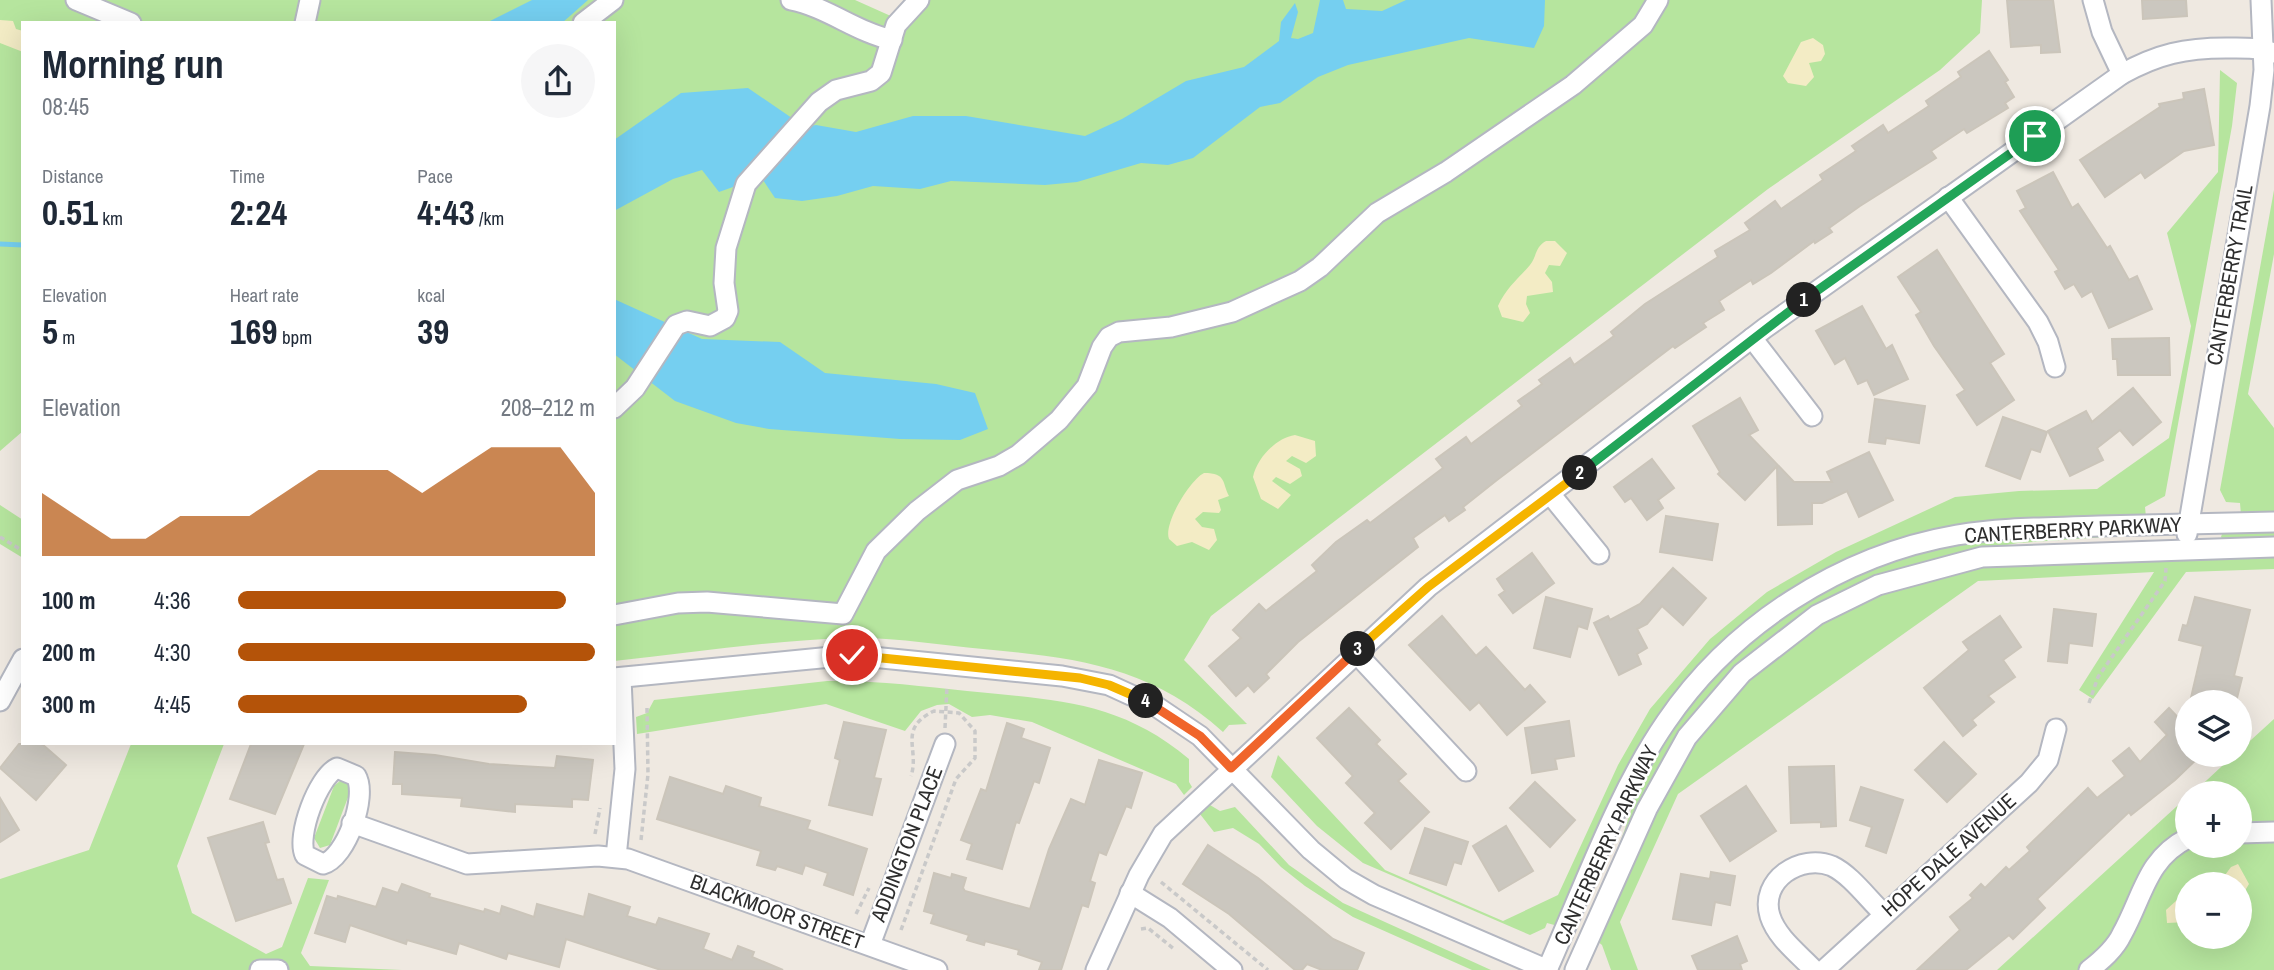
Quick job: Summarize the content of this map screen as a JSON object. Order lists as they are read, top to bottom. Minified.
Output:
{"streets":{"street":["CANTERBERRY TRAIL","CANTERBERRY PARKWAY","ADDINGTON PLACE","HOPE DALE AVENUE","BLACKMOOR STREET"]},"crossings":[["CANTERBERRY TRAIL","CANTERBERRY PARKWAY"],["ADDINGTON PLACE","BLACKMOOR STREET"]],"page":{"heading":["Morning run","08:45"],"stats":[["Distance","0.51 km"],["Time","2:24"],["Pace","4:43 /km"],["Elevation","5 m"],["Heart rate","169 bpm"],["kcal","39"]],"pins":["1","2","3","4"],"chart":["Elevation","208–212 m"],"list":[{"name":"100 m","note":"4:36"},{"name":"200 m","note":"4:30"},{"name":"300 m","note":"4:45"}],"map_buttons":["+","−"]}}
